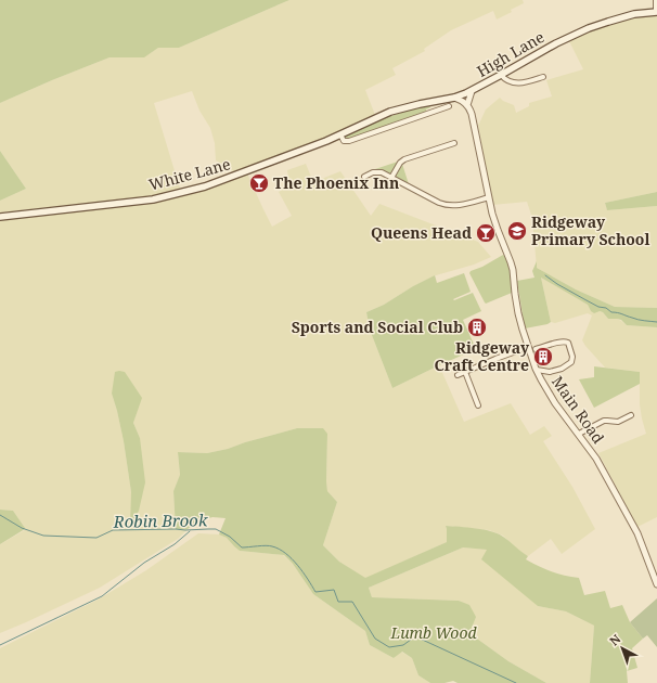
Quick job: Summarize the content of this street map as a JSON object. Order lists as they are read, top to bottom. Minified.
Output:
{"streets":{"main road":["High Lane","White Lane"],"street":["Main Road"]},"crossings":[["High Lane","White Lane"]],"water":["Robin Brook"],"parks":["Lumb Wood"],"places":{"bar":["The Phoenix Inn","Queens Head"],"school or university":["Ridgeway Primary School"],"building":["Sports and Social Club","Ridgeway Craft Centre"]},"north":"top left"}
